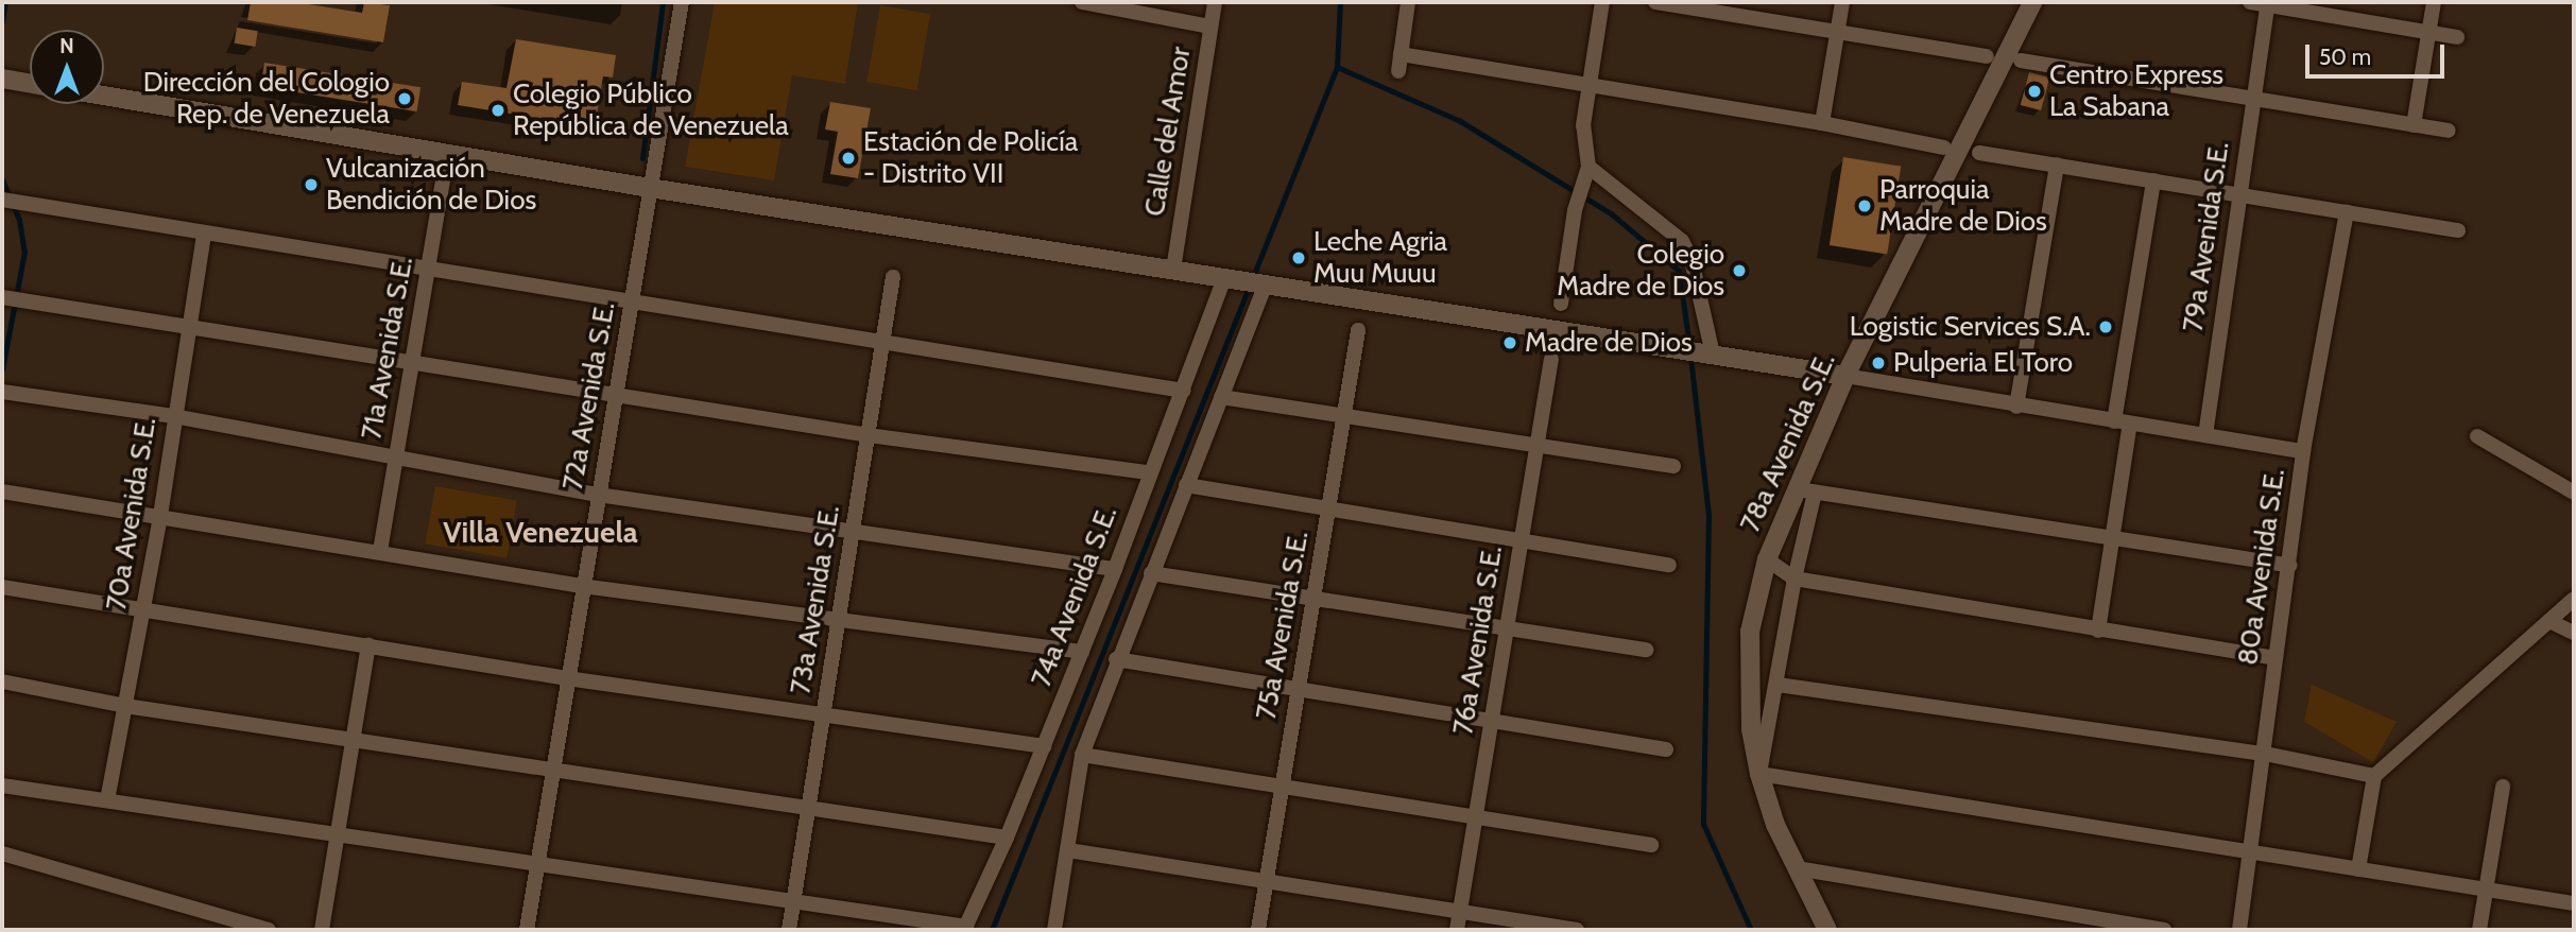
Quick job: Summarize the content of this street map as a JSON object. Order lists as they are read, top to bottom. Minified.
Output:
{"streets":{"street":["Calle del Amor","79a Avenida S.E.","71a Avenida S.E.","72a Avenida S.E.","78a Avenida S.E.","70a Avenida S.E.","80a Avenida S.E.","74a Avenida S.E.","73a Avenida S.E.","75a Avenida S.E.","76a Avenida S.E."]},"districts":["Villa Venezuela"],"places":["Centro Express La Sabana","Dirección del Cologio Rep. de Venezuela","Colegio Público República de Venezuela","Estación de Policía - Distrito VII","Vulcanización Bendición de Dios","Parroquia Madre de Dios","Leche Agria Muu Muuu","Colegio Madre de Dios","Logistic Services S.A.","Madre de Dios","Pulperia El Toro"],"scale_bar":"50 m","north":"top"}
